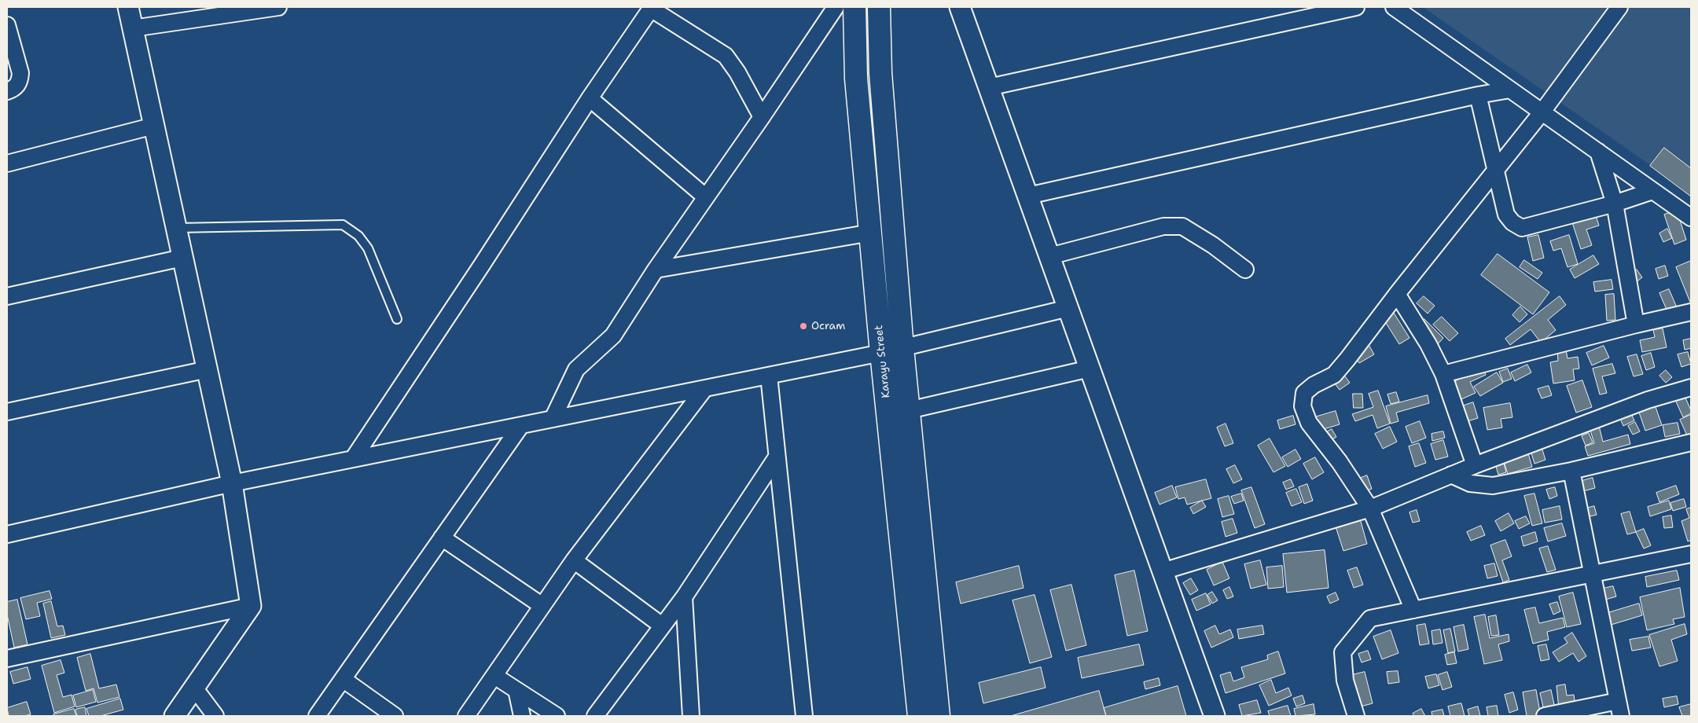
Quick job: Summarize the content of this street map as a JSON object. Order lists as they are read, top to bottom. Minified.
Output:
{"streets":{"main road":["Karayu Street"]},"places":["Ocram"]}
